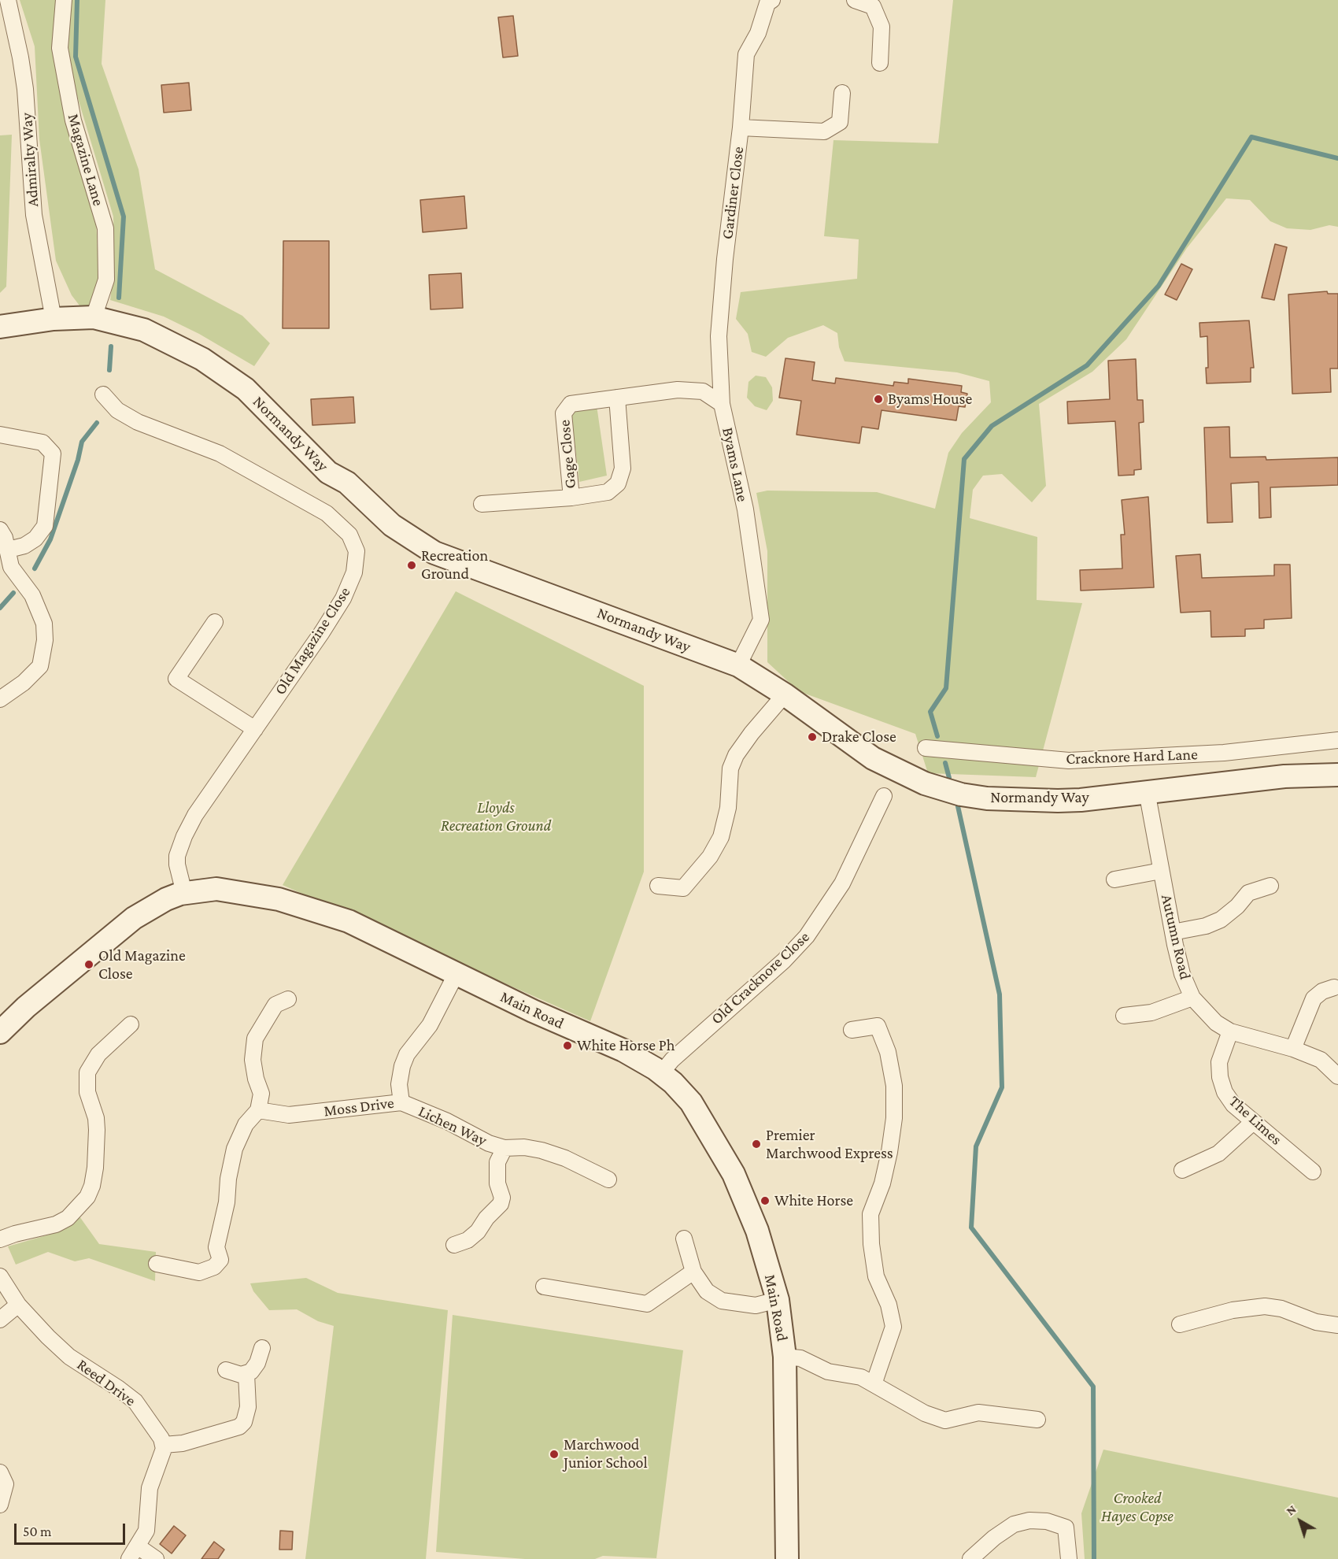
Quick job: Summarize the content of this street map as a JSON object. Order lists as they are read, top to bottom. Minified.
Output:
{"streets":{"street":["Admiralty Way","Magazine Lane","Gardiner Close","Normandy Way","Gage Close","Byams Lane","Old Magazine Close","Cracknore Hard Lane","Autumn Road","Old Cracknore Close","Main Road","Moss Drive","The Limes","Lichen Way","Reed Drive"]},"crossings":[["Admiralty Way","Normandy Way"],["Magazine Lane","Normandy Way"],["Gardiner Close","Byams Lane"],["Normandy Way","Byams Lane"],["Normandy Way","Autumn Road"],["Gage Close","Byams Lane"],["Old Magazine Close","Main Road"],["Autumn Road","The Limes"],["Old Cracknore Close","Main Road"],["Main Road","Moss Drive"],["Moss Drive","Lichen Way"]],"parks":["Lloyds Recreation Ground","Crooked Hayes Copse"],"places":["Byams House","Recreation Ground","Drake Close","Old Magazine Close","White Horse Ph","Premier Marchwood Express","White Horse","Marchwood Junior School"],"scale_bar":"50 m","north":"top left"}
